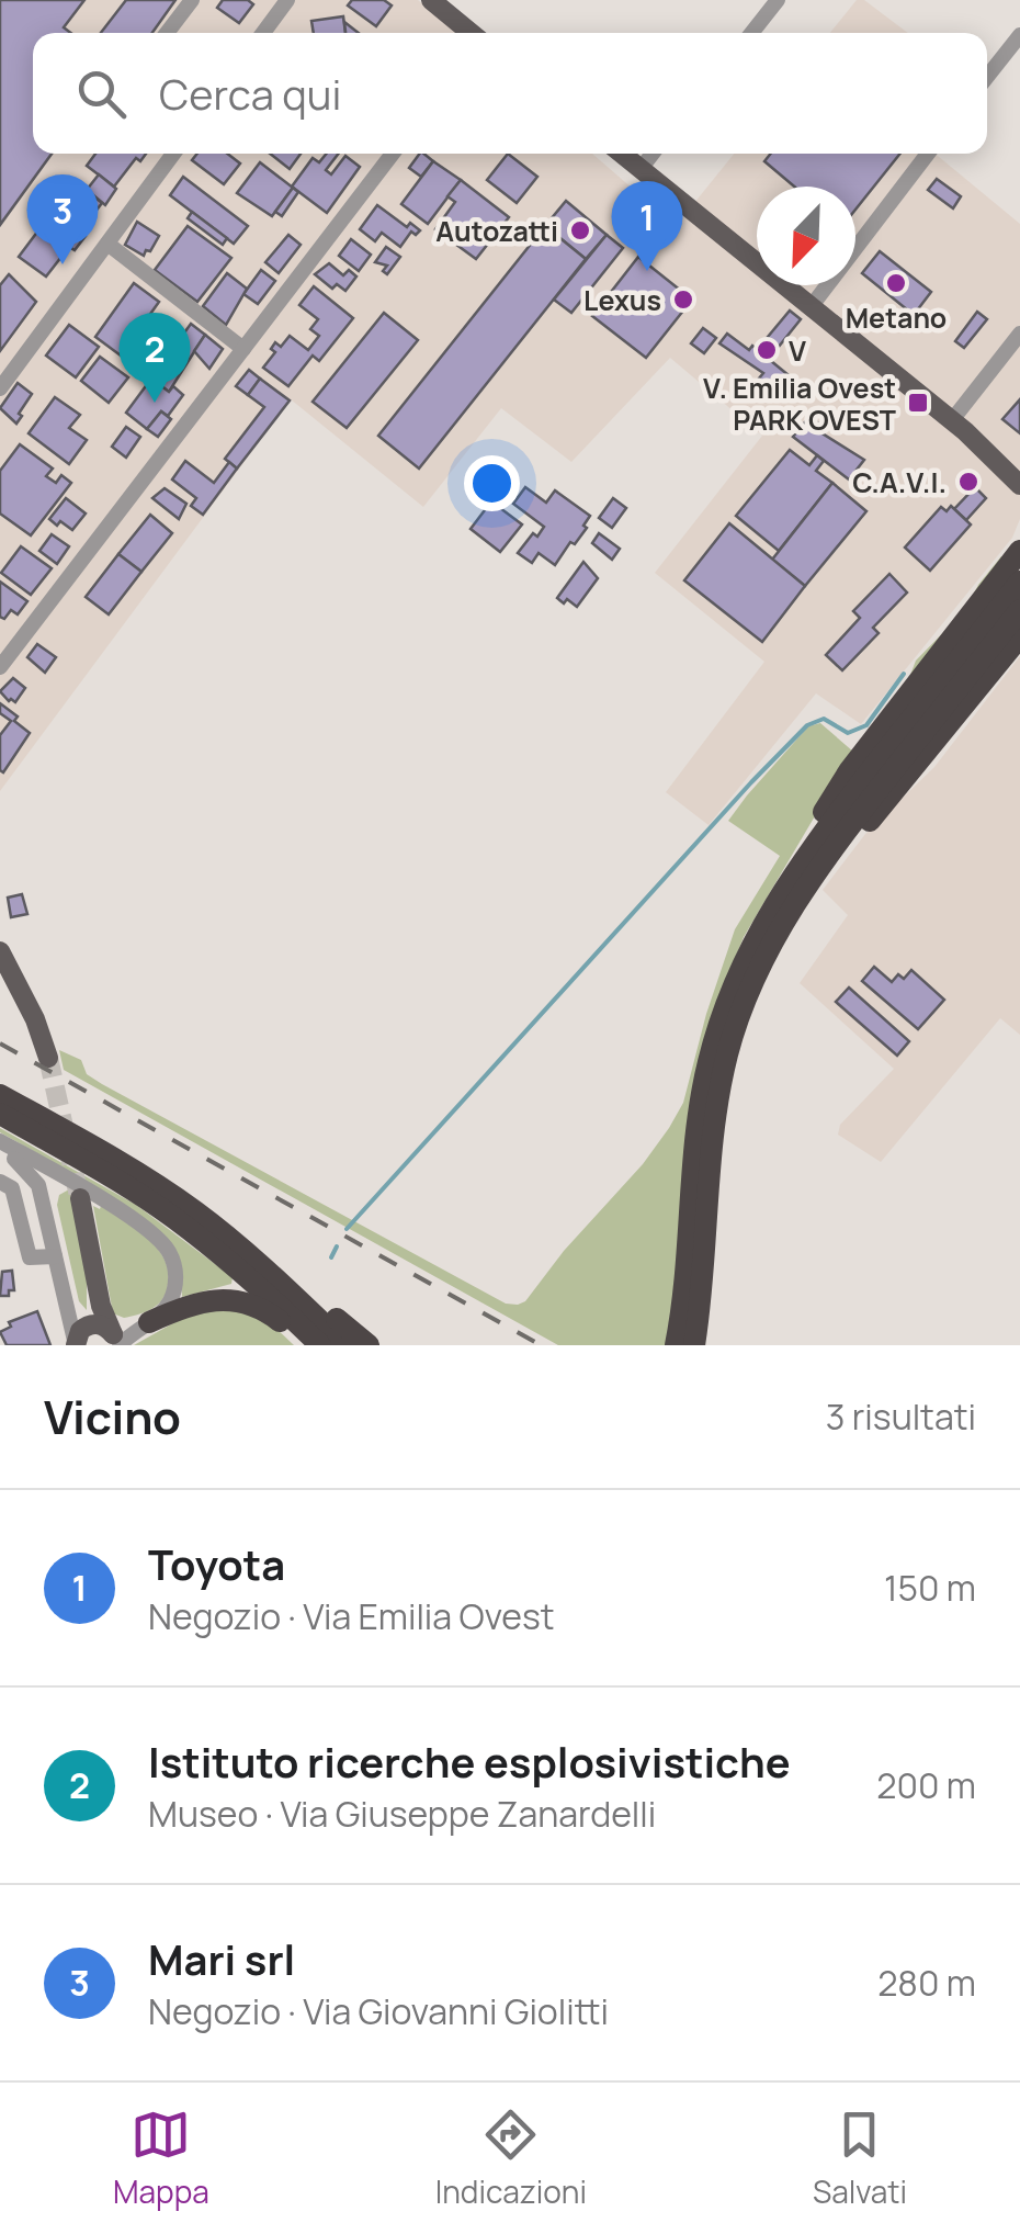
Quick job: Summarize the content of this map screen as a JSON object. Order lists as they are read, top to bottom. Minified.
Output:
{"places":{"other":["Autozatti","Metano","Lexus","V","C.A.V.I."],"transit":["V. Emilia Ovest PARK OVEST"]},"north":"bottom left","page":{"search":"Cerca qui","pins":["3","1","2"],"heading":["Vicino","3 risultati"],"list":[{"mark":"1","name":"Toyota","note":"Negozio · Via Emilia Ovest","value":"150 m"},{"mark":"2","name":"Istituto ricerche esplosivistiche","note":"Museo · Via Giuseppe Zanardelli","value":"200 m"},{"mark":"3","name":"Mari srl","note":"Negozio · Via Giovanni Giolitti","value":"280 m"}],"nav":["Mappa","Indicazioni","Salvati"]}}
